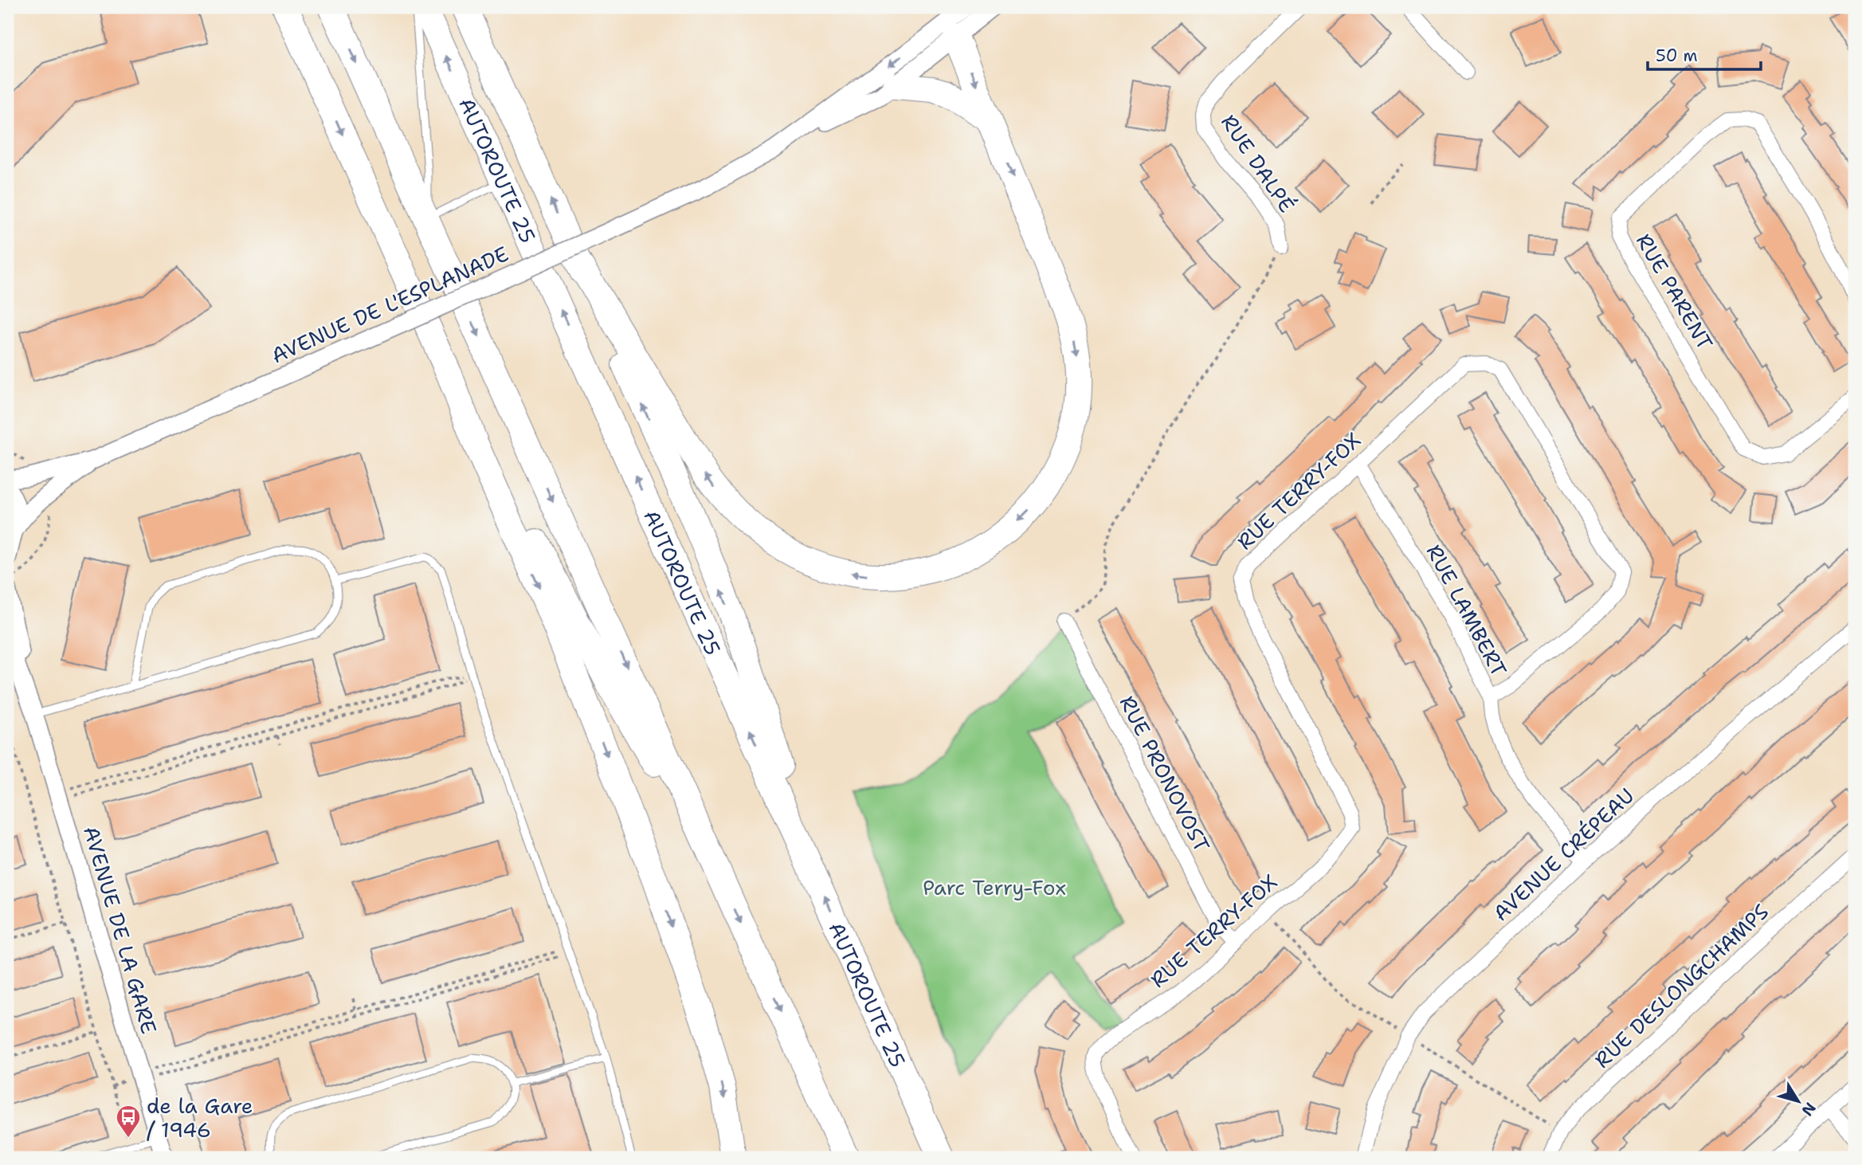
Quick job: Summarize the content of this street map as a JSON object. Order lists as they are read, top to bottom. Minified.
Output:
{"streets":{"highway":["AUTOROUTE 25"],"street":["RUE DALPÉ","RUE PARENT","AVENUE DE L'ESPLANADE","RUE TERRY-FOX","RUE LAMBERT","RUE PRONOVOST","AVENUE CRÉPEAU","AVENUE DE LA GARE","RUE DESLONGCHAMPS"]},"crossings":[["RUE TERRY-FOX","RUE LAMBERT"],["RUE TERRY-FOX","RUE PRONOVOST"],["RUE LAMBERT","AVENUE CRÉPEAU"]],"parks":["Parc Terry-Fox"],"places":{"bus stop":["de la Gare / 1946"]},"scale_bar":"50 m","north":"bottom right"}
